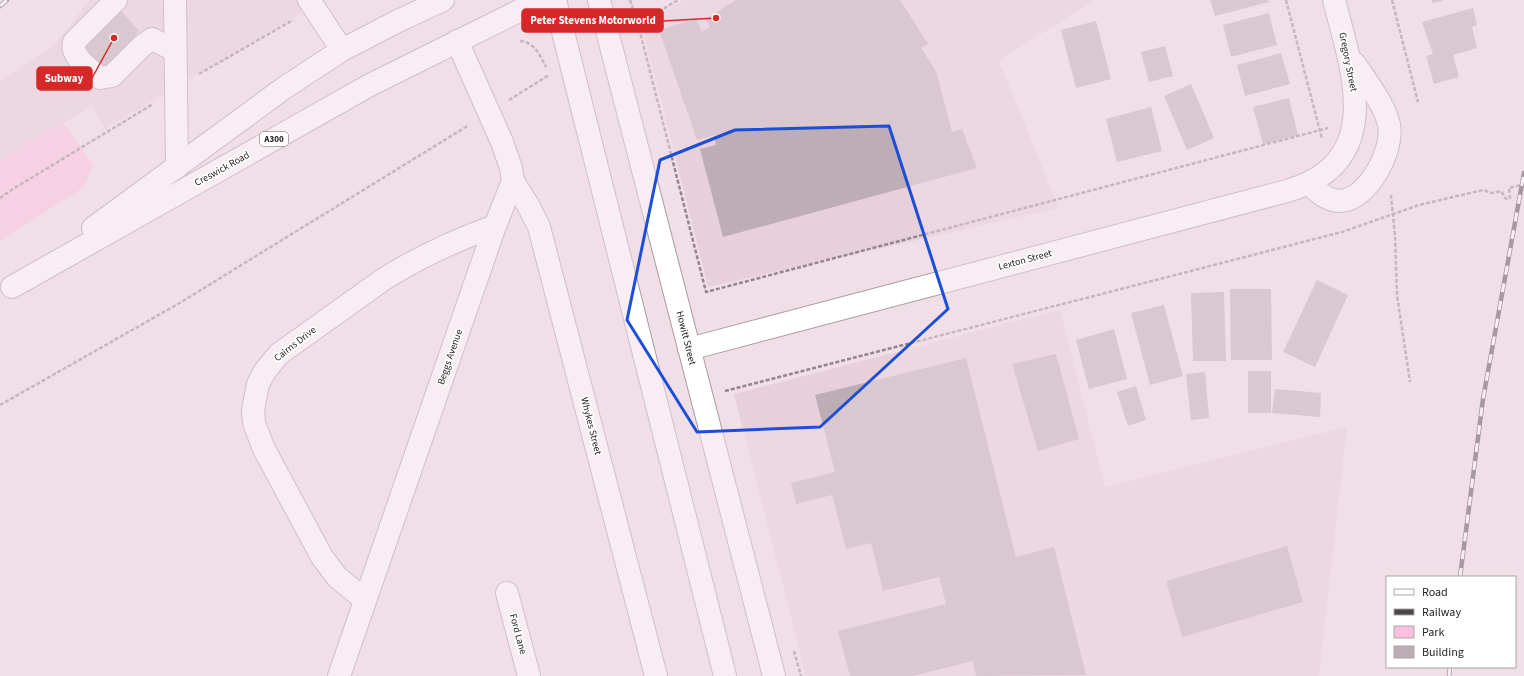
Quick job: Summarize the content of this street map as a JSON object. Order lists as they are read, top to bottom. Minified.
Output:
{"streets":{"main road":["Gregory Street","A300","Creswick Road","Lexton Street","Howitt Street","Cairns Drive","Beggs Avenue","Whykes Street","Ford Lane"]},"crossings":[["Gregory Street","Lexton Street"],["Lexton Street","Howitt Street"],["Cairns Drive","Beggs Avenue"],["Beggs Avenue","Whykes Street"]],"places":["Peter Stevens Motorworld","Subway"],"legend":["Road","Railway","Park","Building"]}
